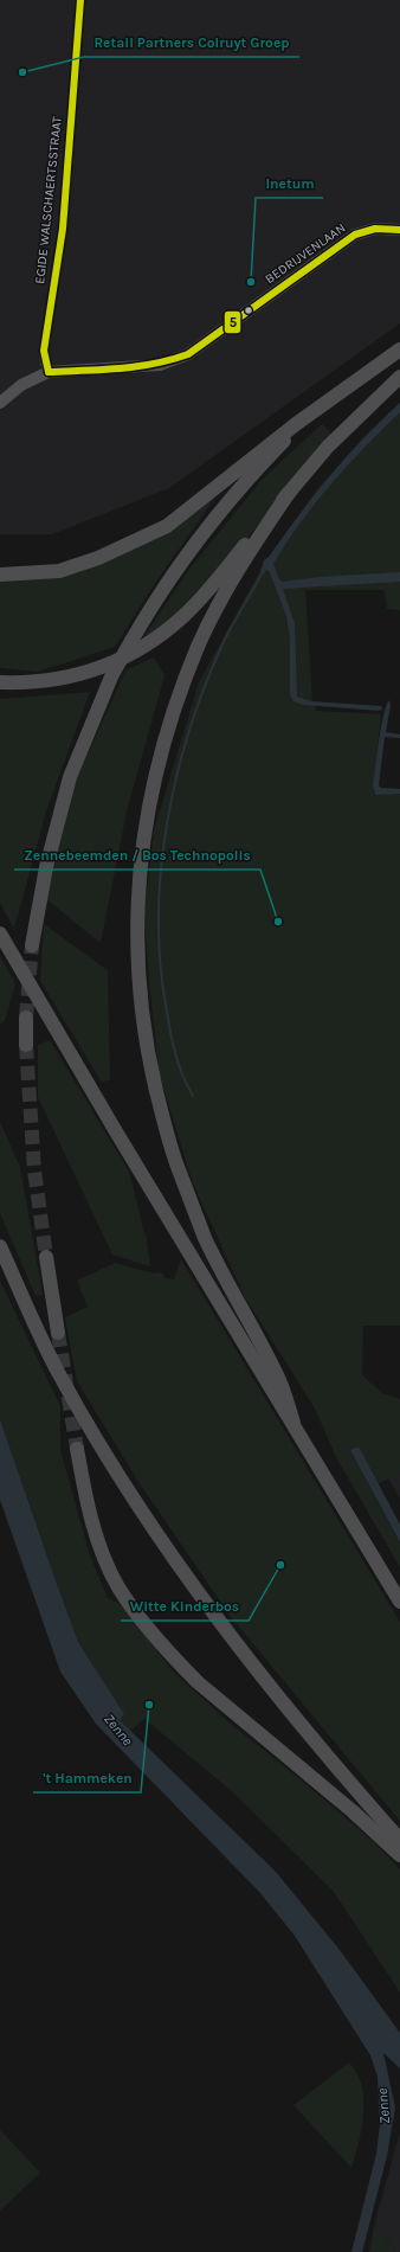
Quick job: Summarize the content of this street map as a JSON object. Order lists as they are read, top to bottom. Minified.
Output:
{"streets":{"main road":["BEDRIJVENLAAN"],"street":["EGIDE WALSCHAERTSSTRAAT"]},"crossings":[["EGIDE WALSCHAERTSSTRAAT","BEDRIJVENLAAN"]],"water":["Zenne"],"places":["Retail Partners Colruyt Groep","Inetum","Zennebeemden / Bos Technopolis","Witte Kinderbos","'t Hammeken"],"lines":["transit line 5"]}
